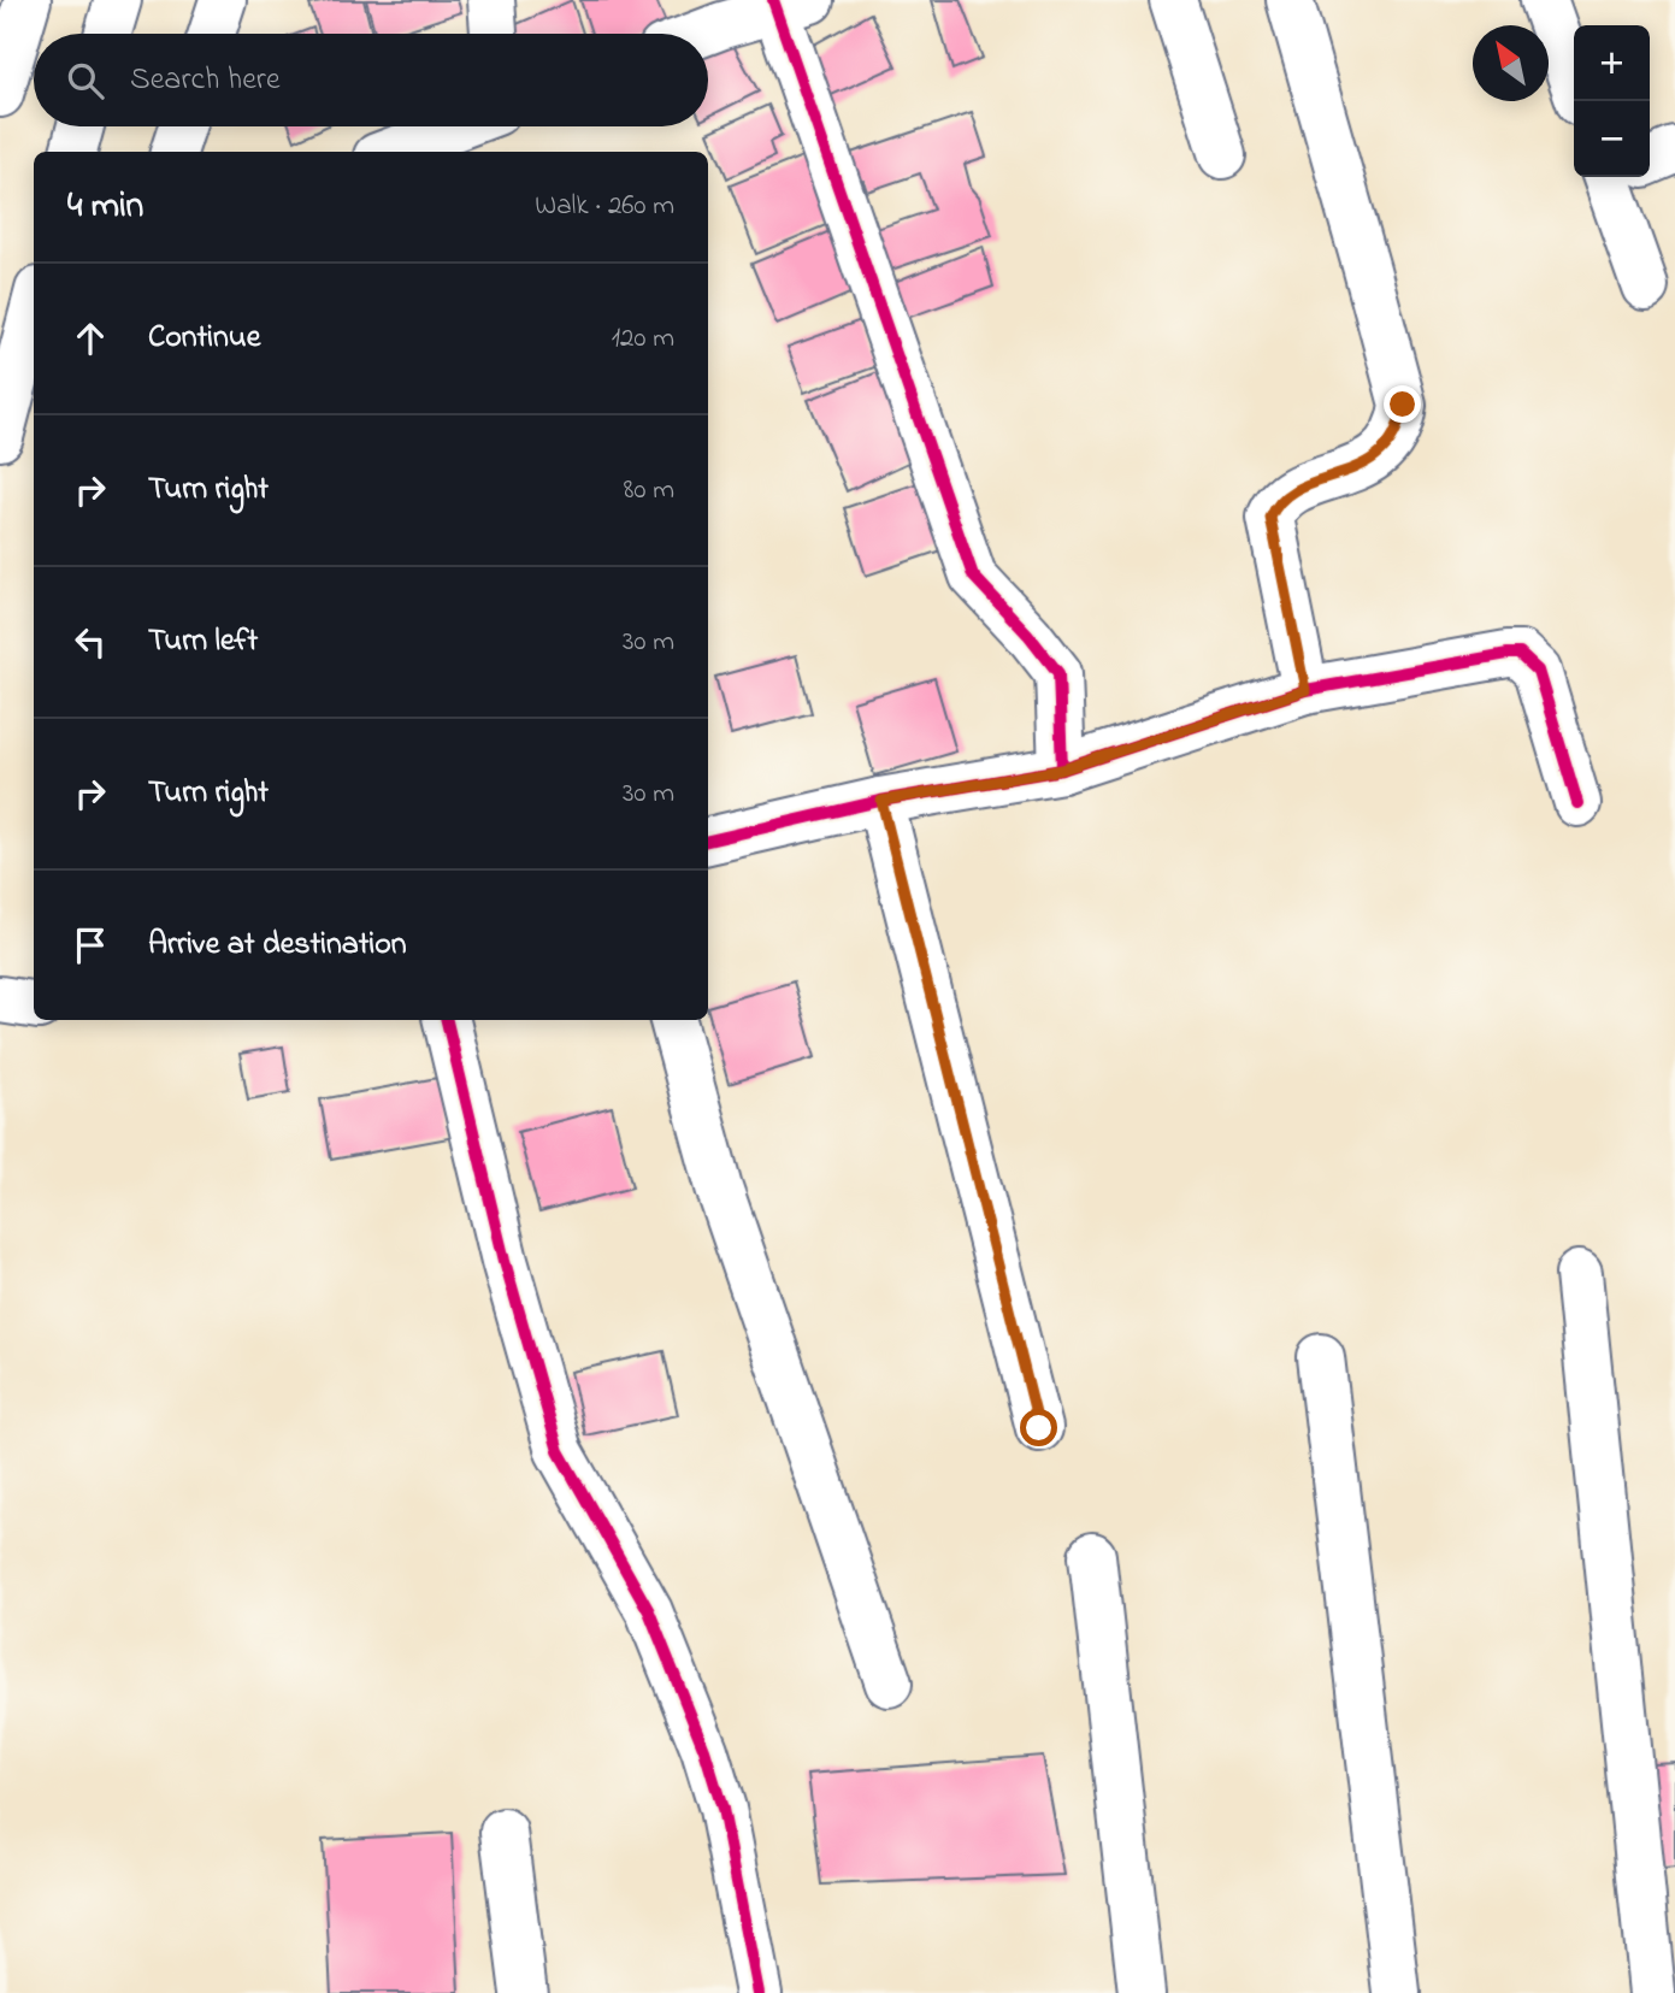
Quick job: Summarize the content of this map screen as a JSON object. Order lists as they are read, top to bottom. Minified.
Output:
{"north":"top left","page":{"map_buttons":["+","−"],"search":"Search here","heading":["4 min","Walk · 260 m"],"list":[["Continue","120 m"],["Turn right","80 m"],["Turn left","30 m"],["Turn right","30 m"],"Arrive at destination"]}}
